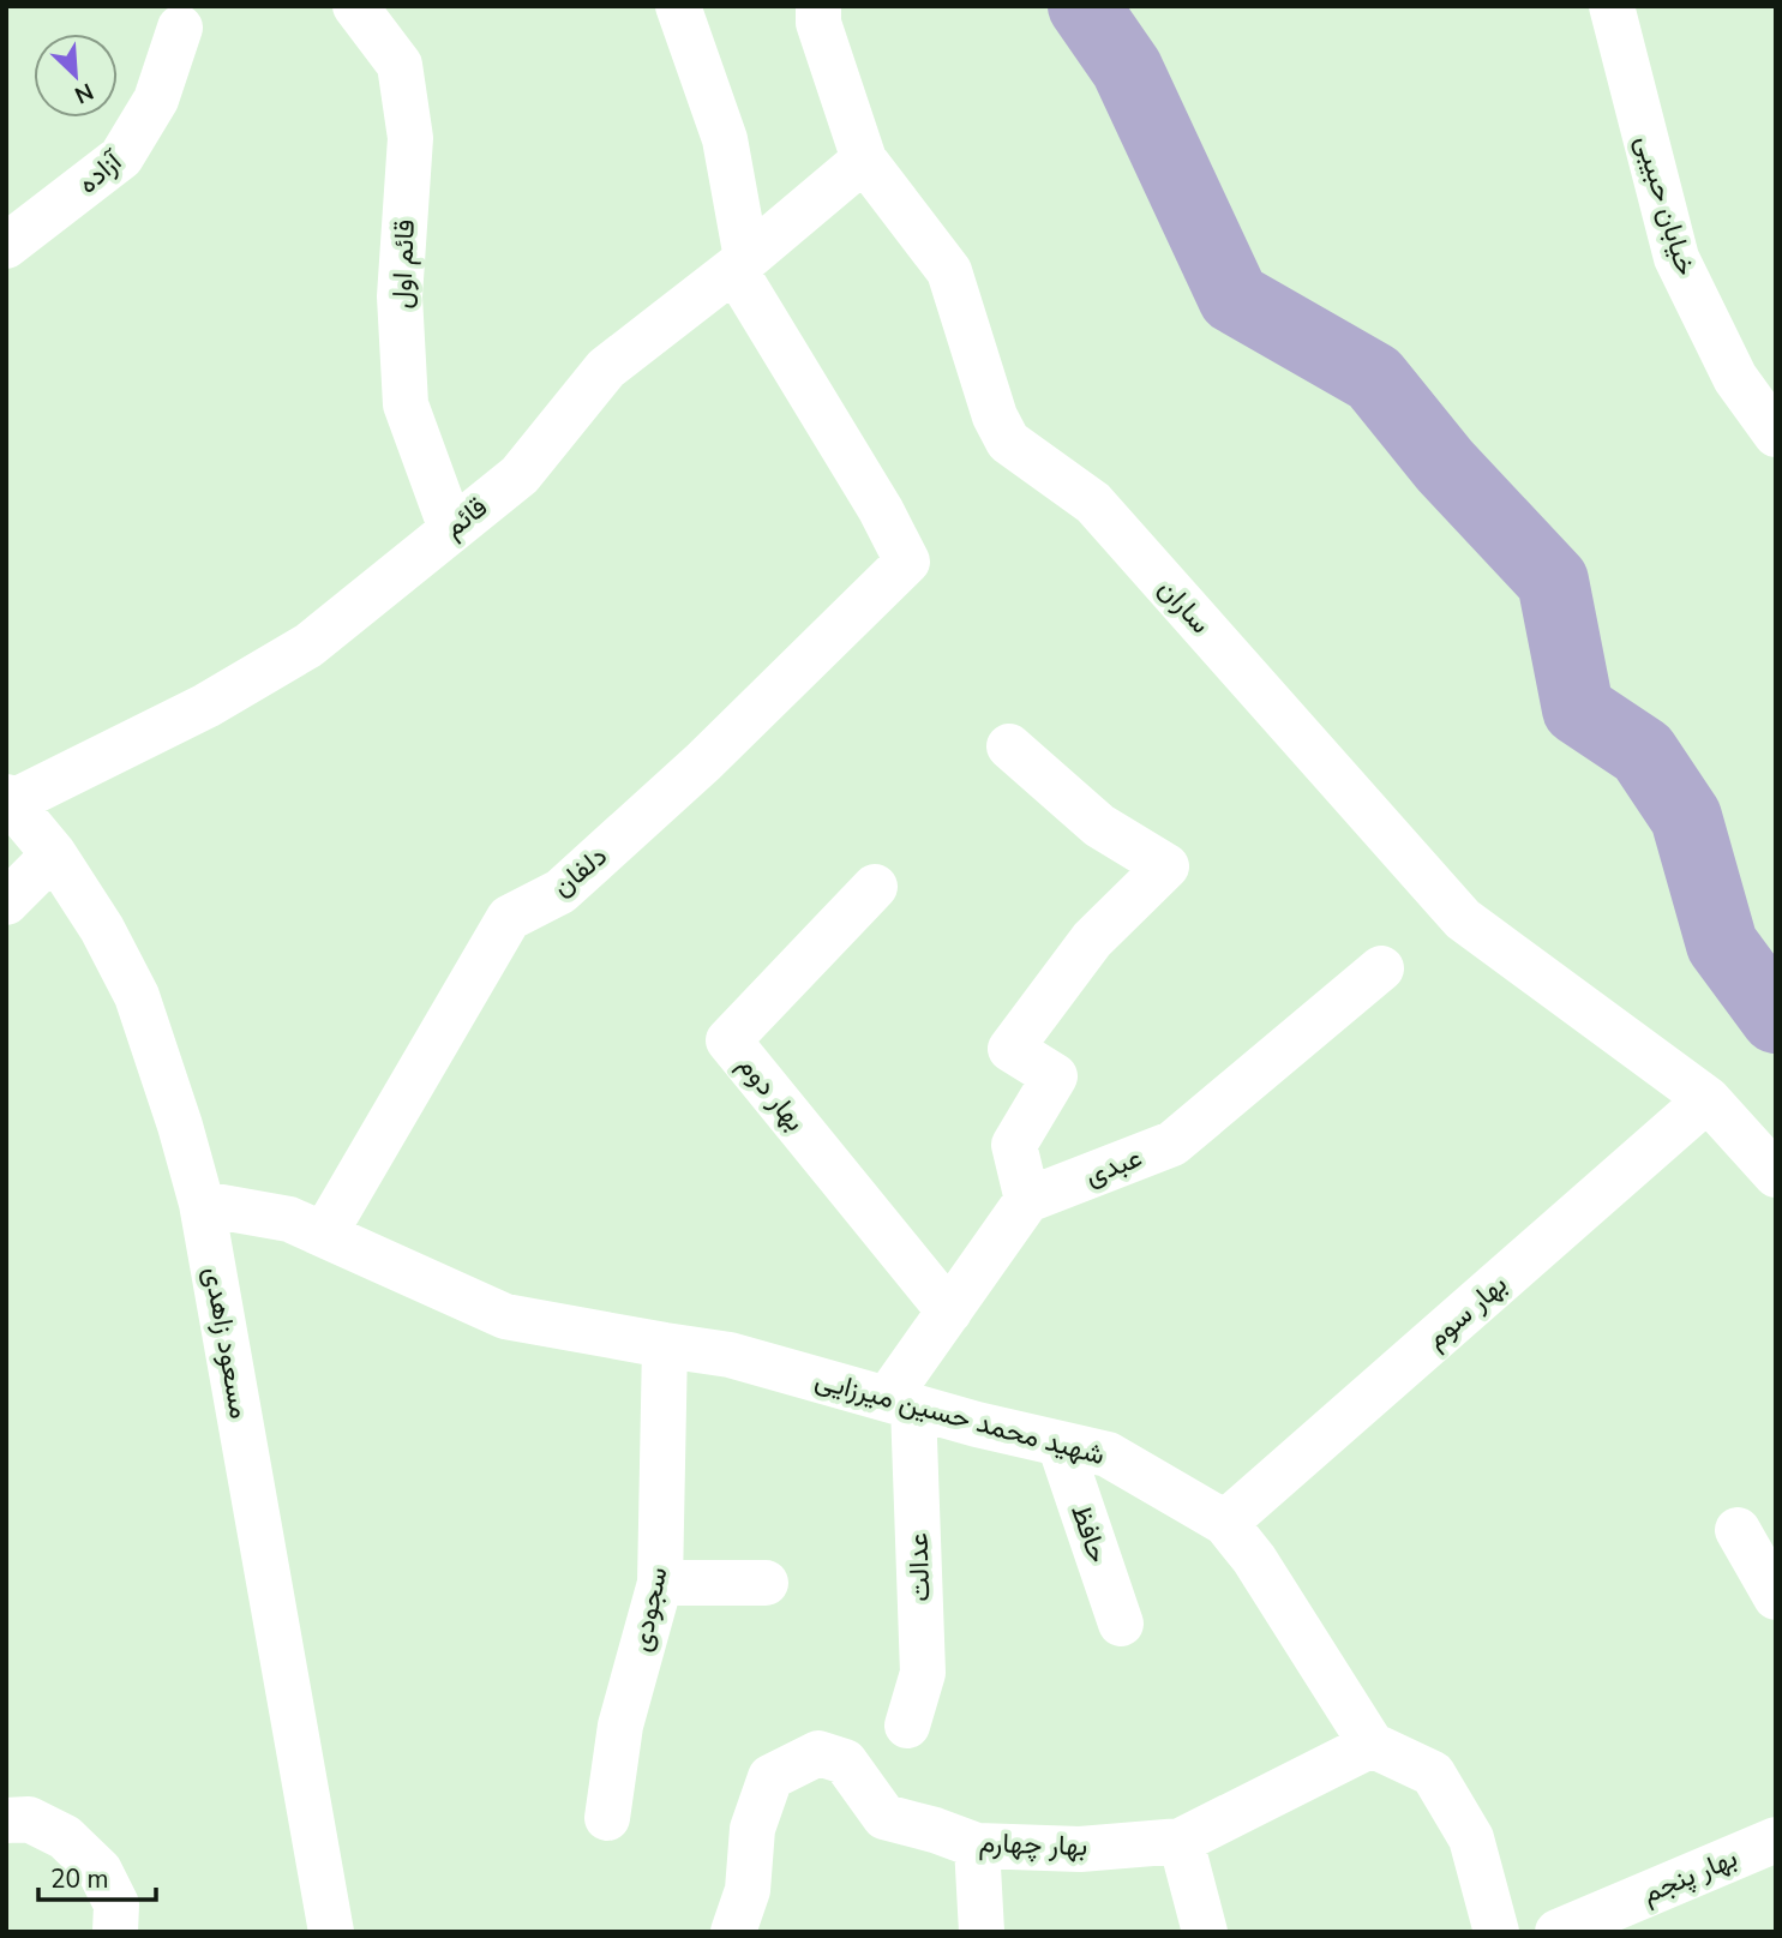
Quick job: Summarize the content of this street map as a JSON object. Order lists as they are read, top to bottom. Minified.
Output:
{"streets":{"street":["آزاده","خیابان حبیبی","قائم اول","قائم","ساران","دلفان","بهار دوم","عبدی","بهار سوم","مسعود زاهدی","شهید محمد حسین میرزایی","حافظ","عدالت","سجودی","بهار چهارم","بهار پنجم"]},"crossings":[["قائم اول","قائم"],["قائم","ساران"],["قائم","دلفان"],["قائم","مسعود زاهدی"],["ساران","بهار سوم"],["دلفان","شهید محمد حسین میرزایی"],["بهار سوم","شهید محمد حسین میرزایی"],["مسعود زاهدی","شهید محمد حسین میرزایی"],["شهید محمد حسین میرزایی","حافظ"],["شهید محمد حسین میرزایی","عدالت"],["شهید محمد حسین میرزایی","سجودی"],["شهید محمد حسین میرزایی","بهار چهارم"]],"scale_bar":"20 m","north":"bottom right"}
